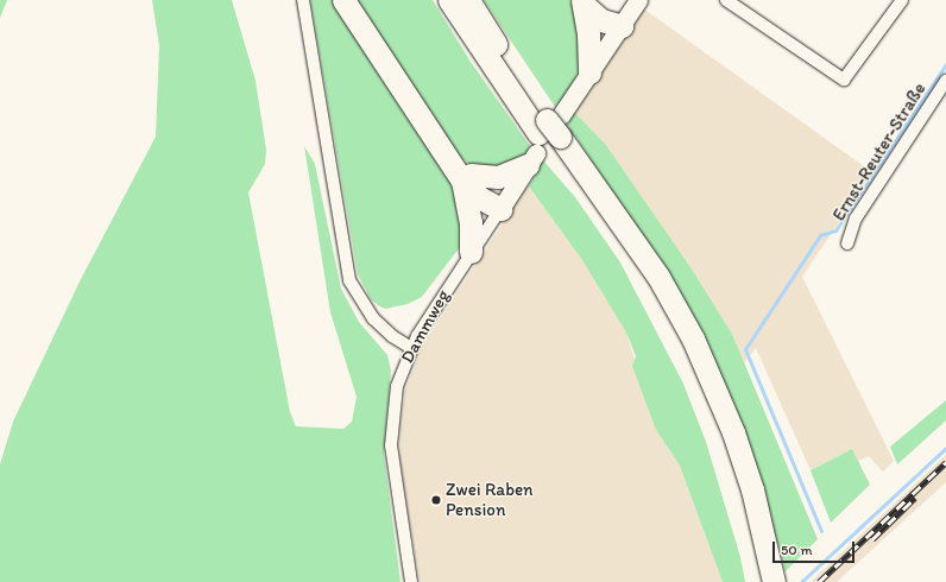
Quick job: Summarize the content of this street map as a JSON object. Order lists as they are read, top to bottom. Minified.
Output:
{"streets":{"street":["Ernst-Reuter-Straße","Dammweg"]},"places":["Zwei Raben Pension"],"scale_bar":"50 m"}
